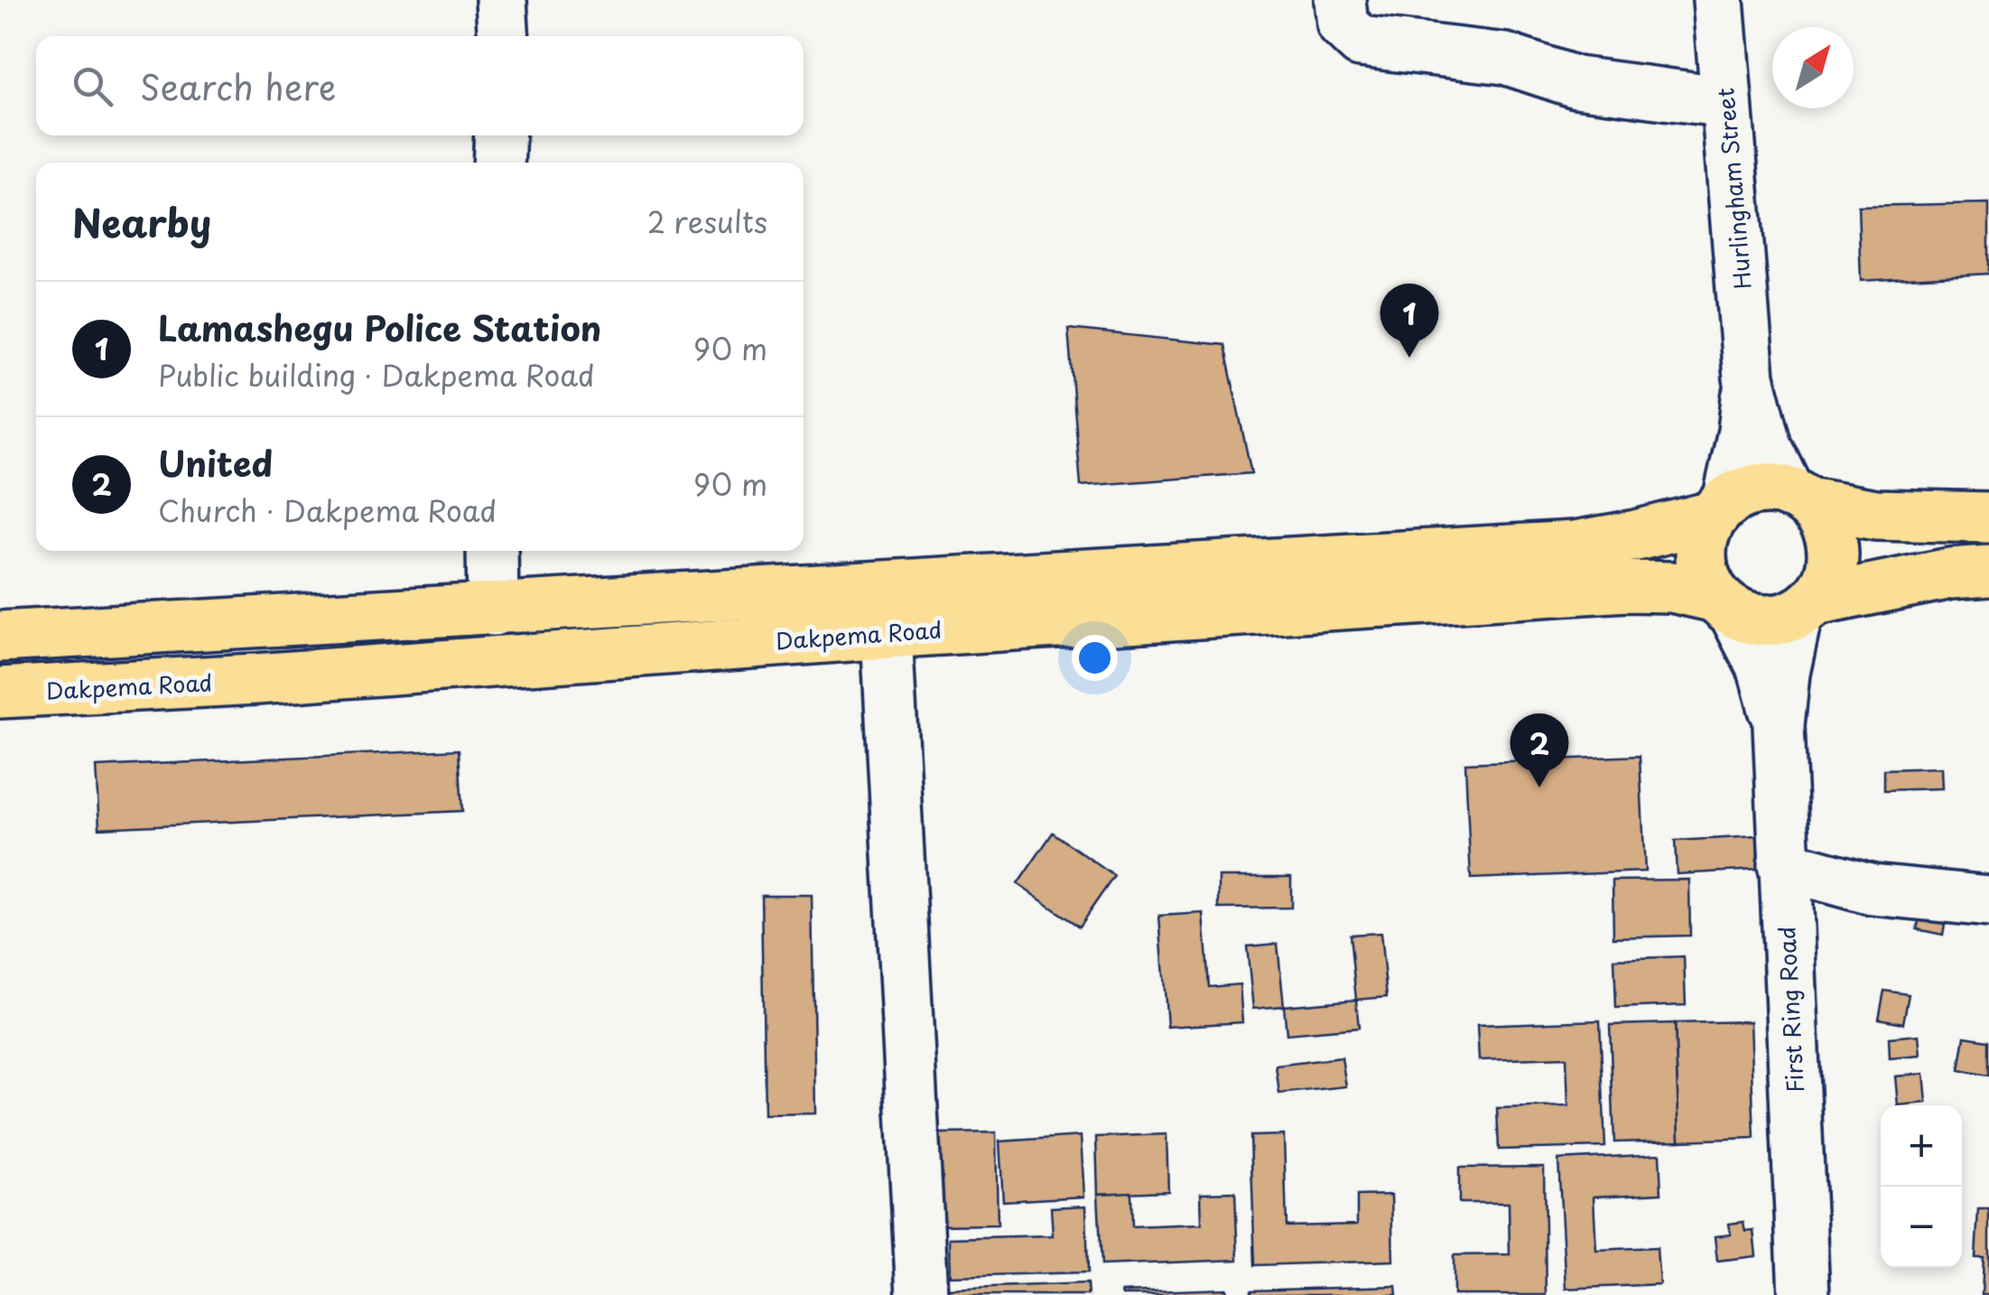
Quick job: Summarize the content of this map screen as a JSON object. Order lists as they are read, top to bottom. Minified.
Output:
{"streets":{"highway":["Dakpema Road"],"street":["Hurlingham Street","First Ring Road"]},"crossings":[["Hurlingham Street","Dakpema Road"],["Hurlingham Street","First Ring Road"],["Dakpema Road","First Ring Road"]],"north":"top right","page":{"search":"Search here","heading":["Nearby","2 results"],"list":[{"mark":"1","name":"Lamashegu Police Station","note":"Public building · Dakpema Road","value":"90 m"},{"mark":"2","name":"United","note":"Church · Dakpema Road","value":"90 m"}],"pins":["1","2"],"map_buttons":["+","−"]}}
